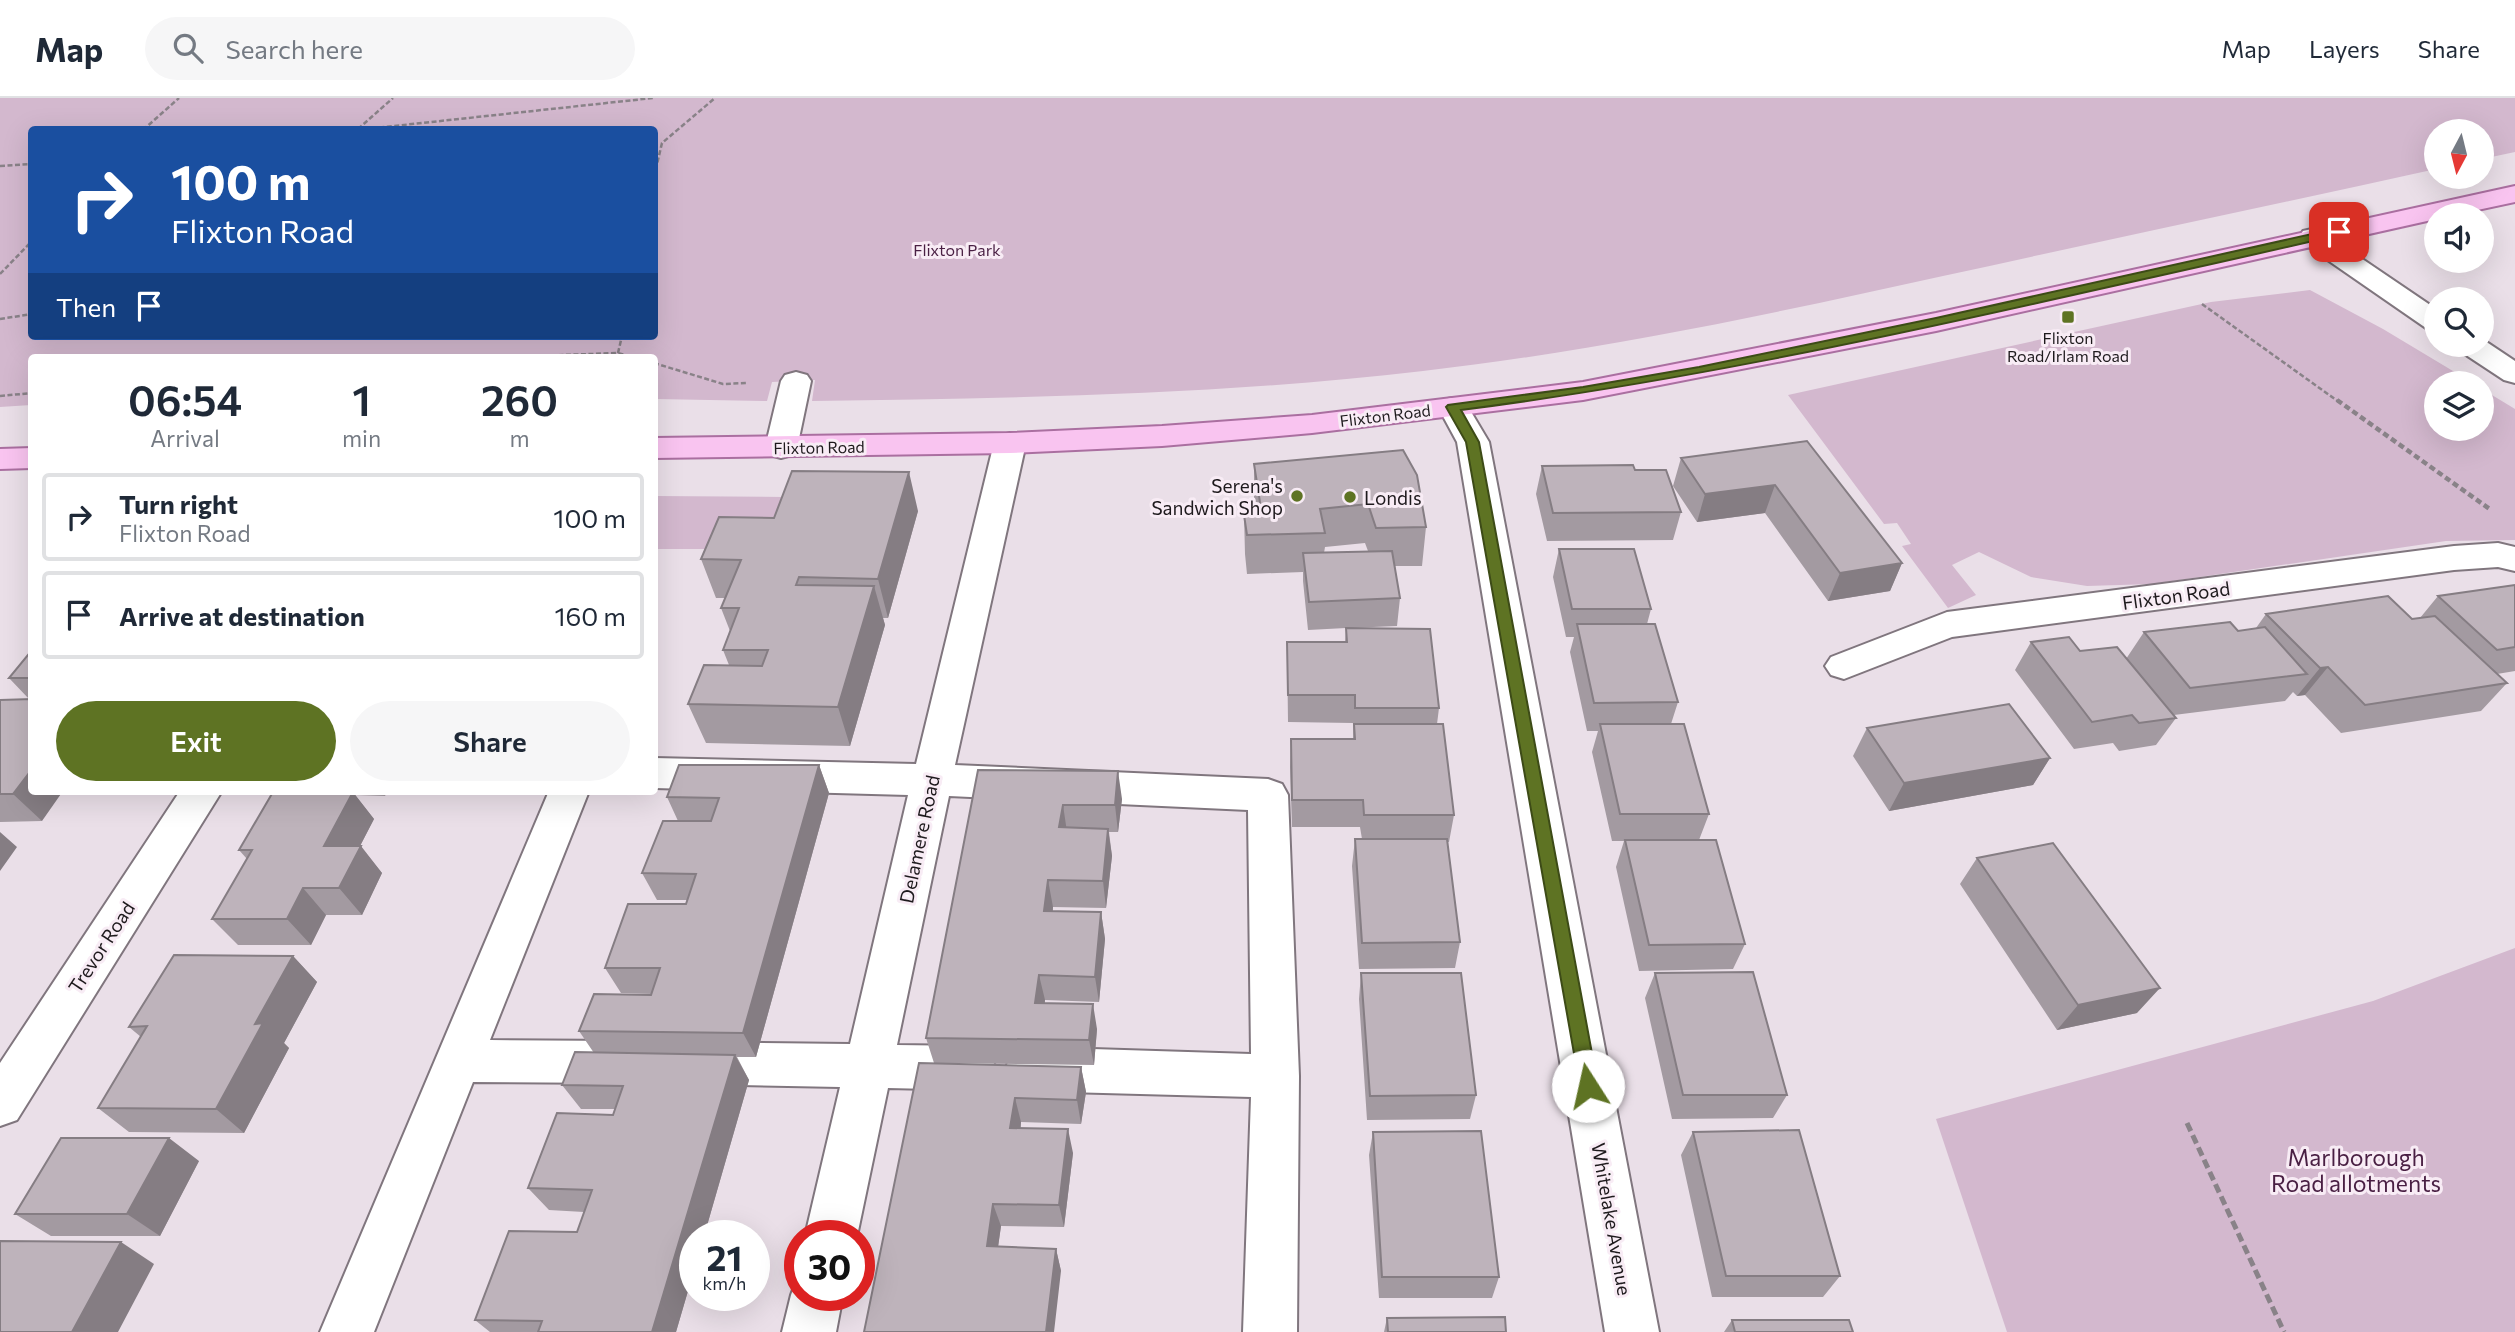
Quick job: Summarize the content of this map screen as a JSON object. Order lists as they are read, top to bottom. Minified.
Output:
{"streets":{"main road":["Flixton Road"],"street":["Delamere Road","Trevor Road","Whitelake Avenue"]},"crossings":[["Flixton Road","Delamere Road"],["Flixton Road","Whitelake Avenue"]],"parks":["Flixton Park","Marlborough Road allotments"],"places":{"transit":["Flixton Road/Irlam Road"],"other":["Serena's Sandwich Shop","Londis"]},"north":"bottom","page":{"header":"Map","search":"Search here","nav":["Map","Layers","Share"],"turn":["100 m","Flixton Road"],"then":"Then","eta":["06:54","Arrival","1","min","260","m"],"list":[{"name":"Turn right","note":"Flixton Road","value":"100 m"},{"name":"Arrive at destination","value":"160 m"}],"buttons":["Exit","Share"],"speed":"21 km/h","limit":"30"}}
